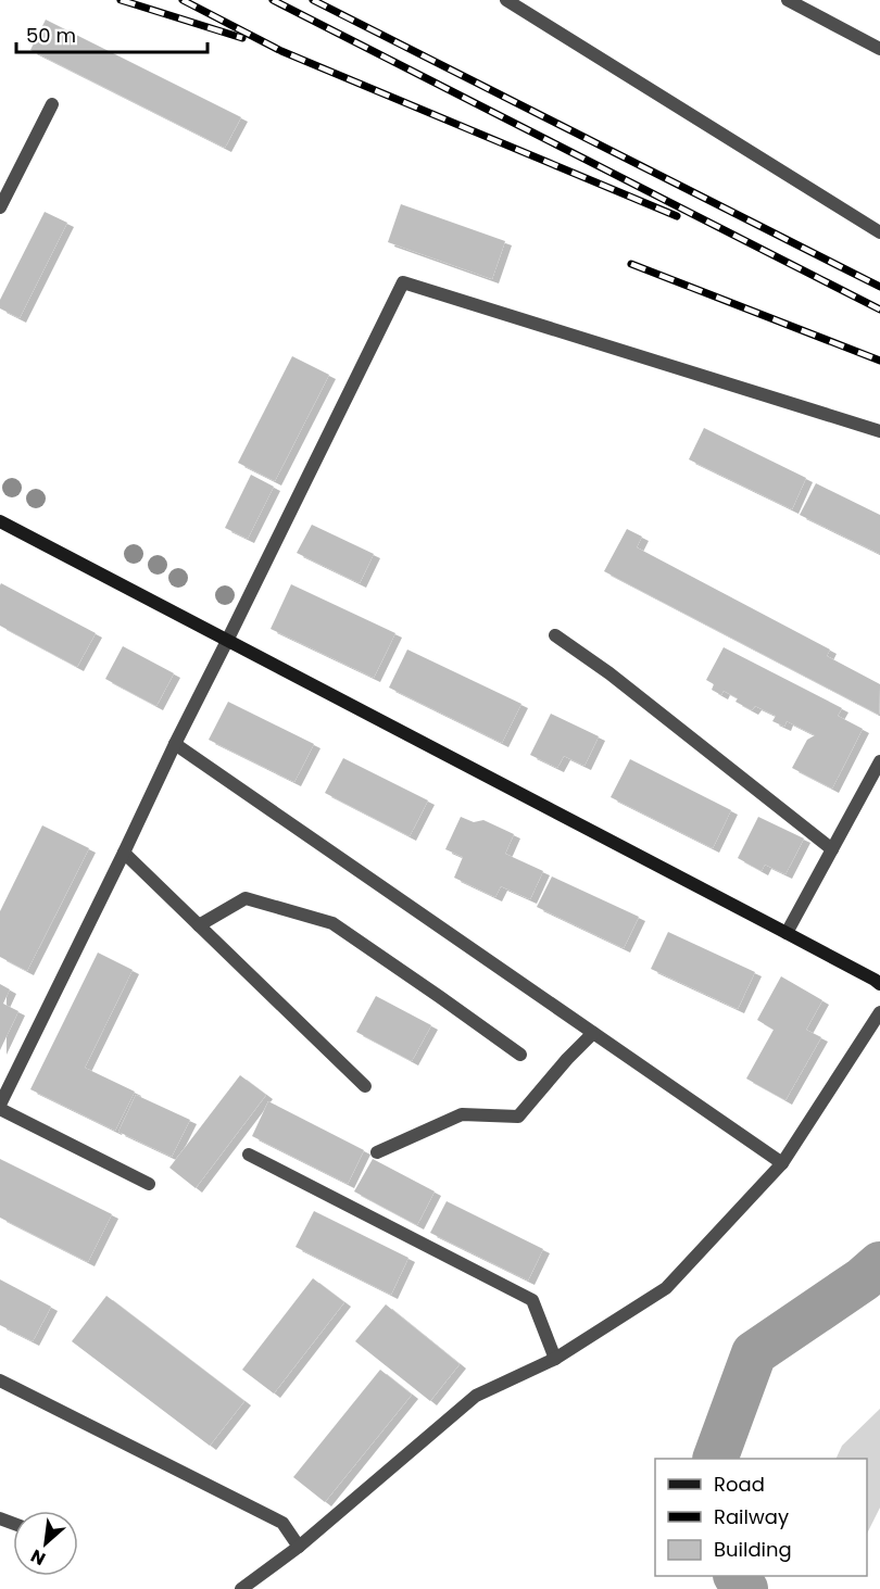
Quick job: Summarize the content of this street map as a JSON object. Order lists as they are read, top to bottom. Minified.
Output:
{"legend":["Road","Railway","Building"],"scale_bar":"50 m","north":"bottom left"}
